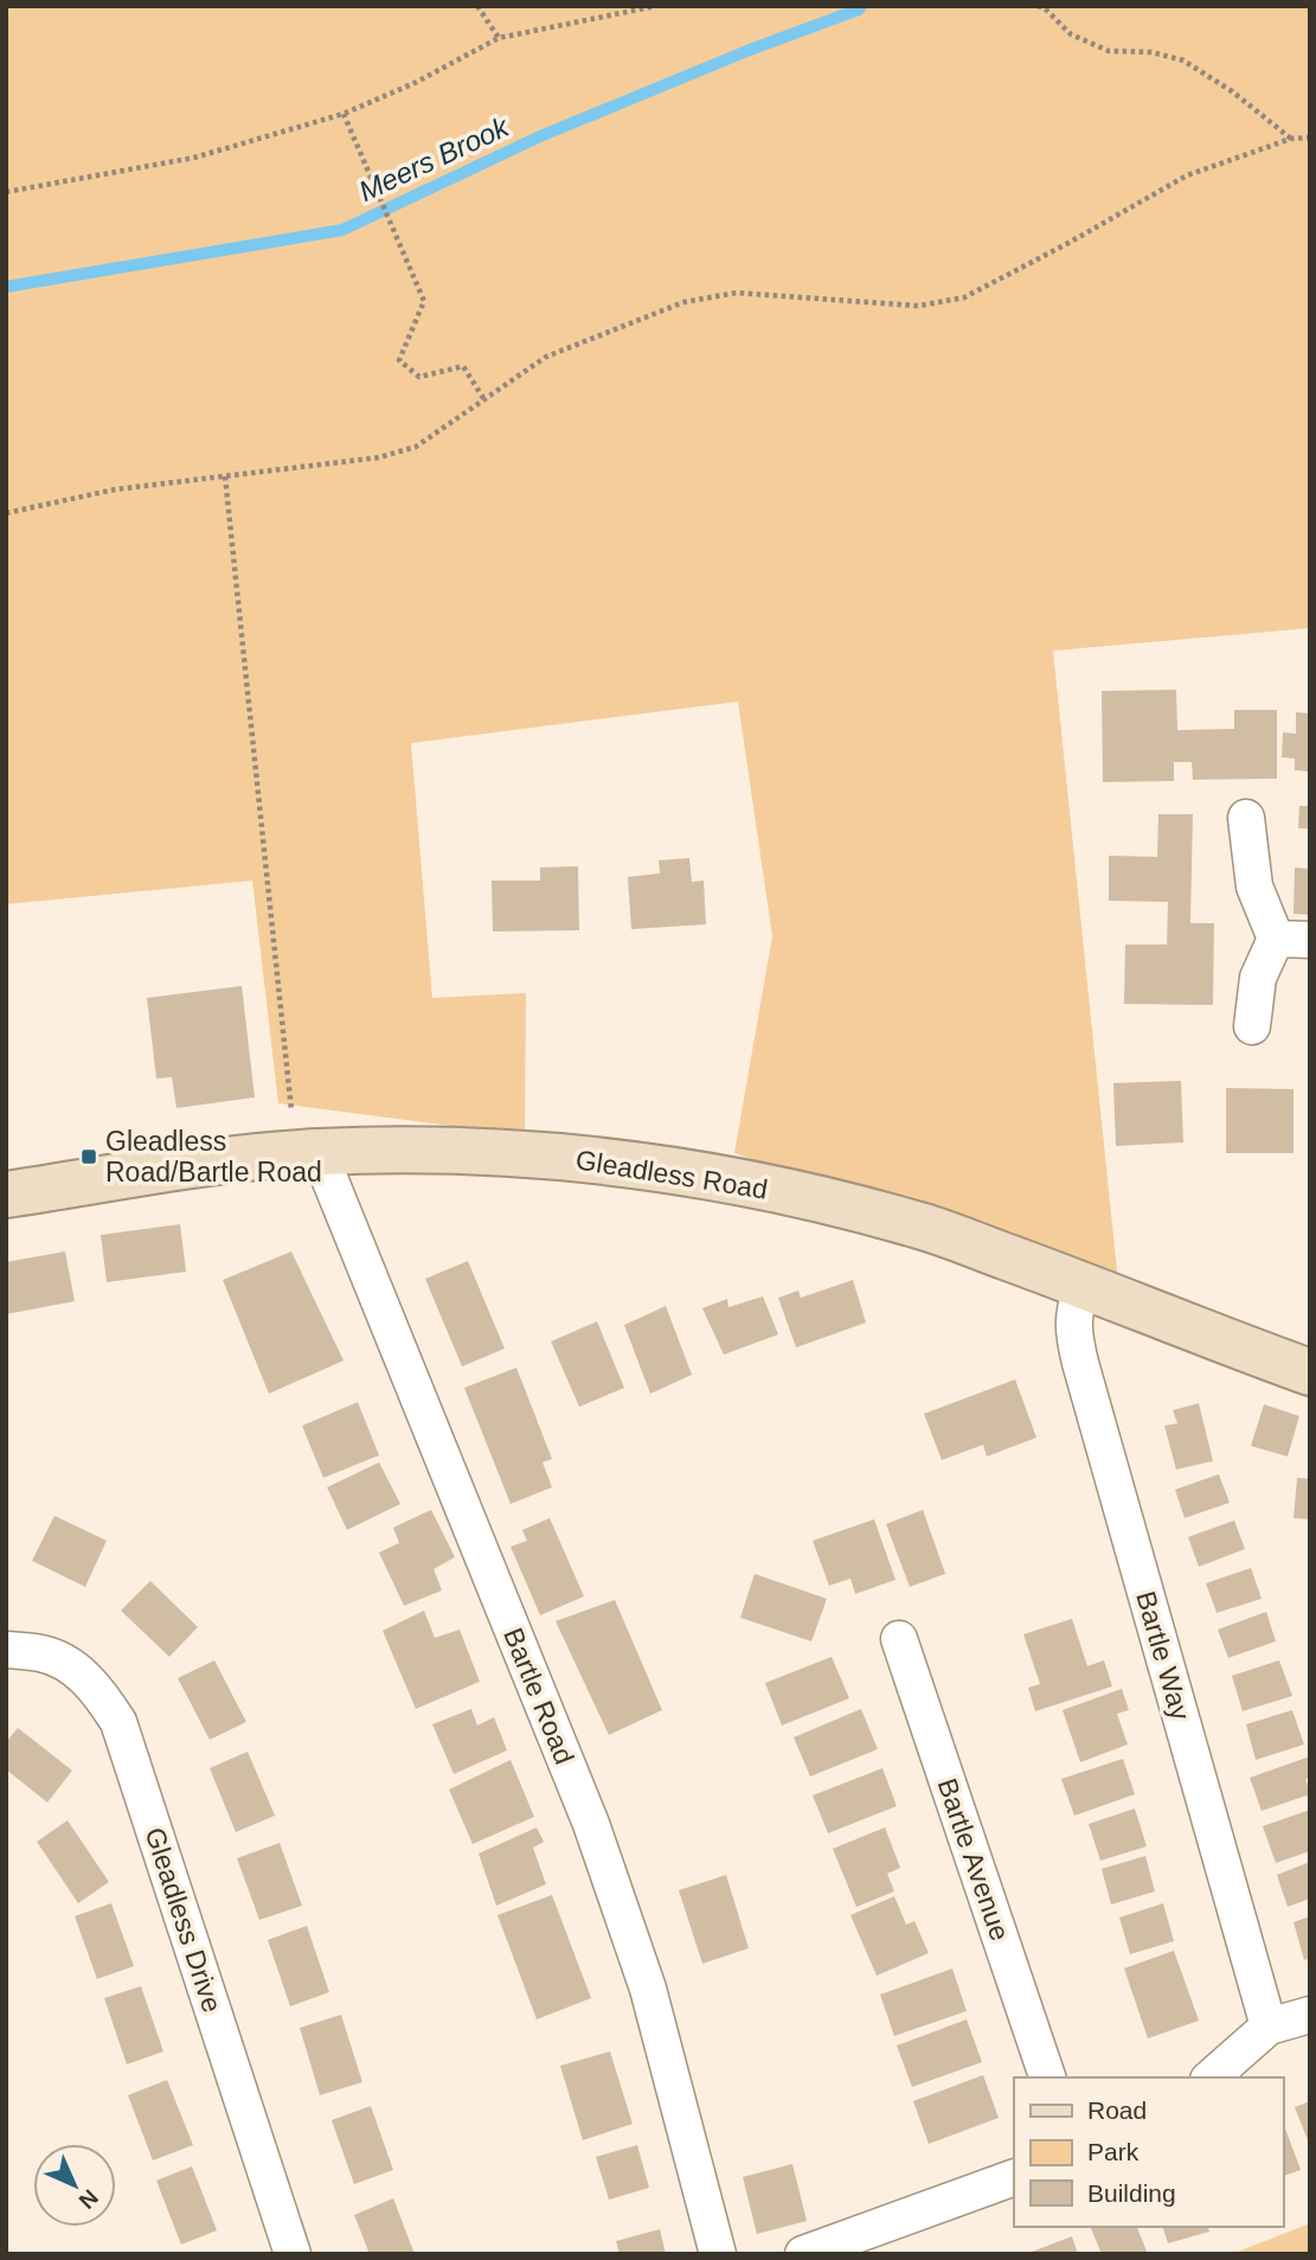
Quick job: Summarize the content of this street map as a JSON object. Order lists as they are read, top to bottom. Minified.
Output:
{"streets":{"main road":["Gleadless Road"],"street":["Bartle Way","Bartle Road","Bartle Avenue","Gleadless Drive"]},"crossings":[["Gleadless Road","Bartle Way"],["Gleadless Road","Bartle Road"]],"water":["Meers Brook"],"places":{"transit":["Gleadless Road/Bartle Road"]},"legend":["Road","Park","Building"],"north":"bottom right"}
